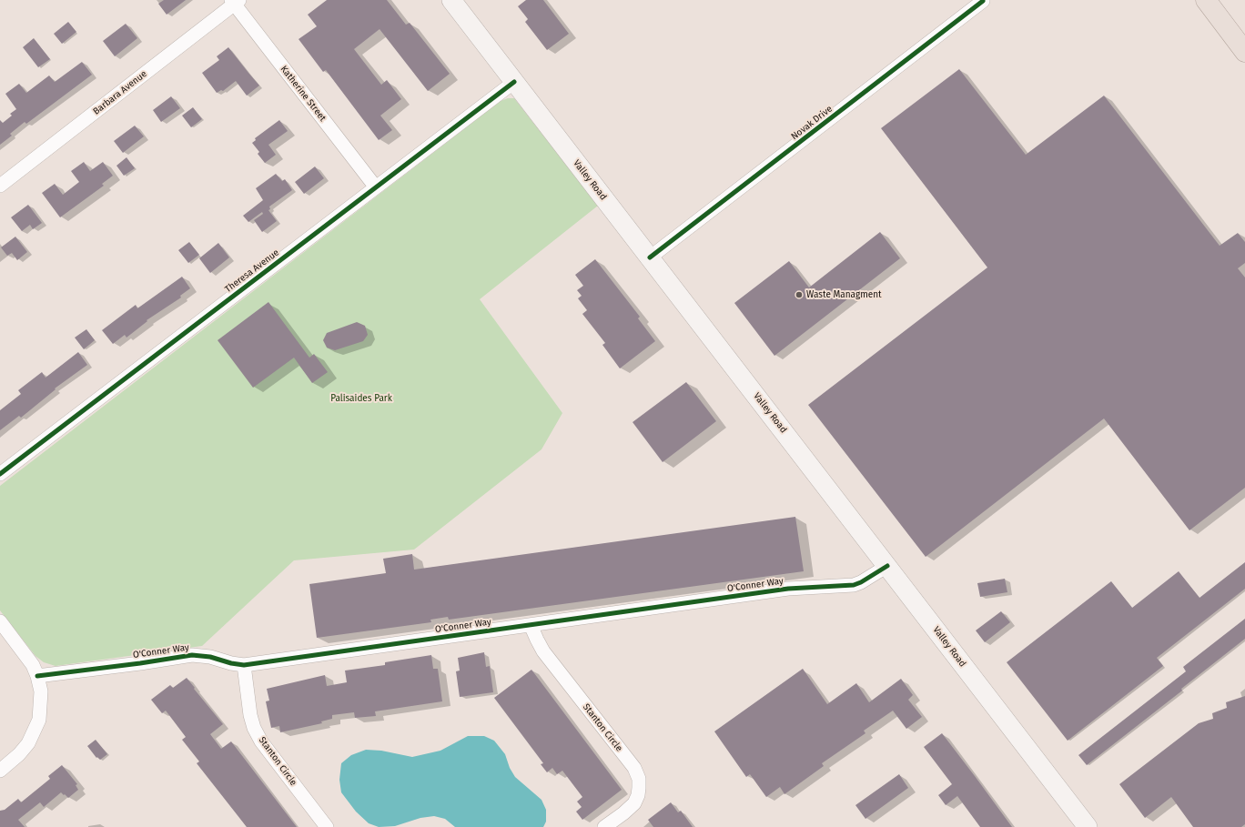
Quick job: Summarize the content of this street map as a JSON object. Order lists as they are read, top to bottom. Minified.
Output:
{"streets":{"main road":["Valley Road"],"street":["Barbara Avenue","Katherine Street","Novak Drive","Theresa Avenue","O'Conner Way","Stanton Circle"]},"crossings":[["Barbara Avenue","Katherine Street"],["Katherine Street","Theresa Avenue"],["Novak Drive","Valley Road"],["Valley Road","Theresa Avenue"],["Valley Road","O'Conner Way"],["O'Conner Way","Stanton Circle"]],"parks":["Palisaides Park"],"places":["Waste Managment"]}
